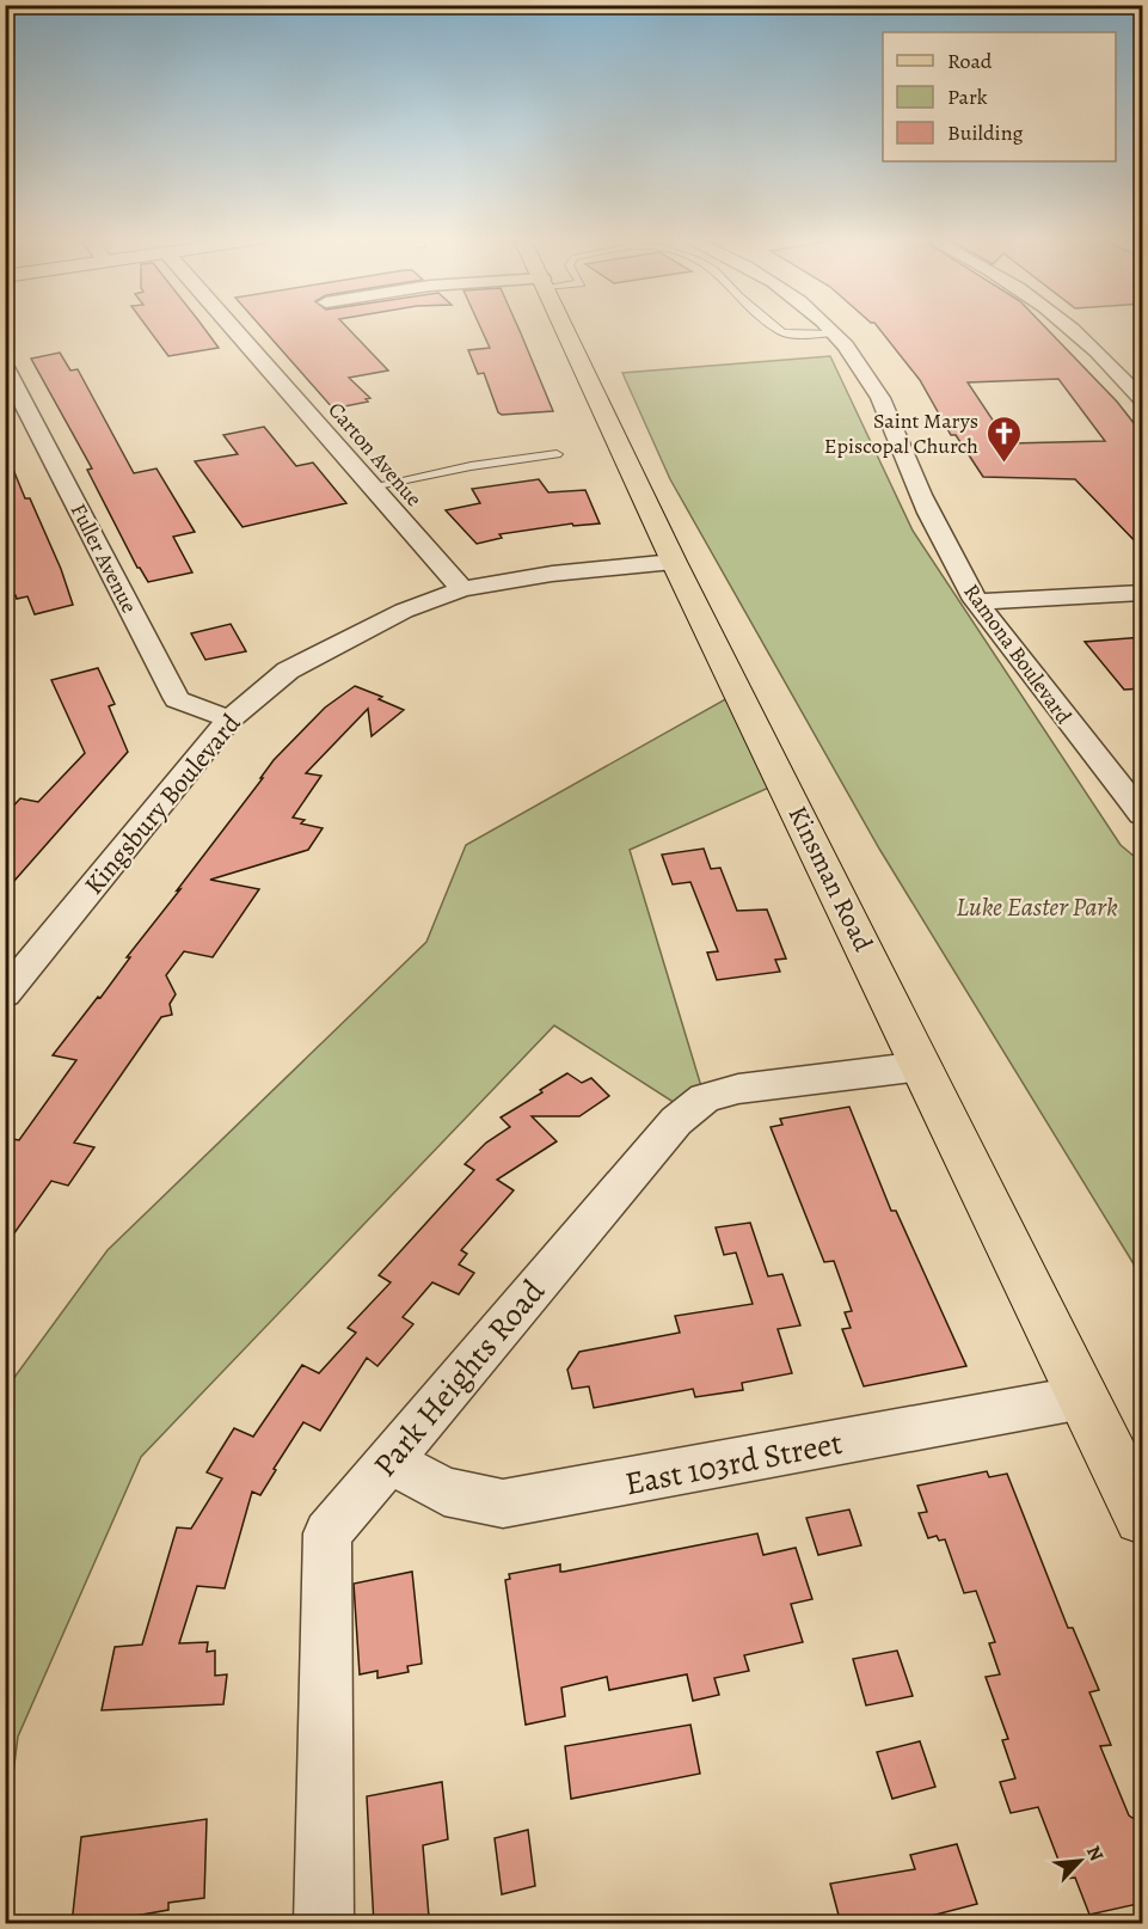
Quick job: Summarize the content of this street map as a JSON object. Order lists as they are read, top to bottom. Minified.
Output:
{"streets":{"main road":["Kinsman Road"],"street":["Carton Avenue","Fuller Avenue","Ramona Boulevard","Kingsbury Boulevard","Park Heights Road","East 103rd Street"]},"crossings":[["Carton Avenue","Kingsbury Boulevard"],["Fuller Avenue","Kingsbury Boulevard"],["Kingsbury Boulevard","Kinsman Road"],["Kinsman Road","Park Heights Road"],["Kinsman Road","East 103rd Street"],["Park Heights Road","East 103rd Street"]],"parks":["Luke Easter Park"],"places":{"church":["Saint Marys Episcopal Church"]},"legend":["Road","Park","Building"],"north":"top right"}
